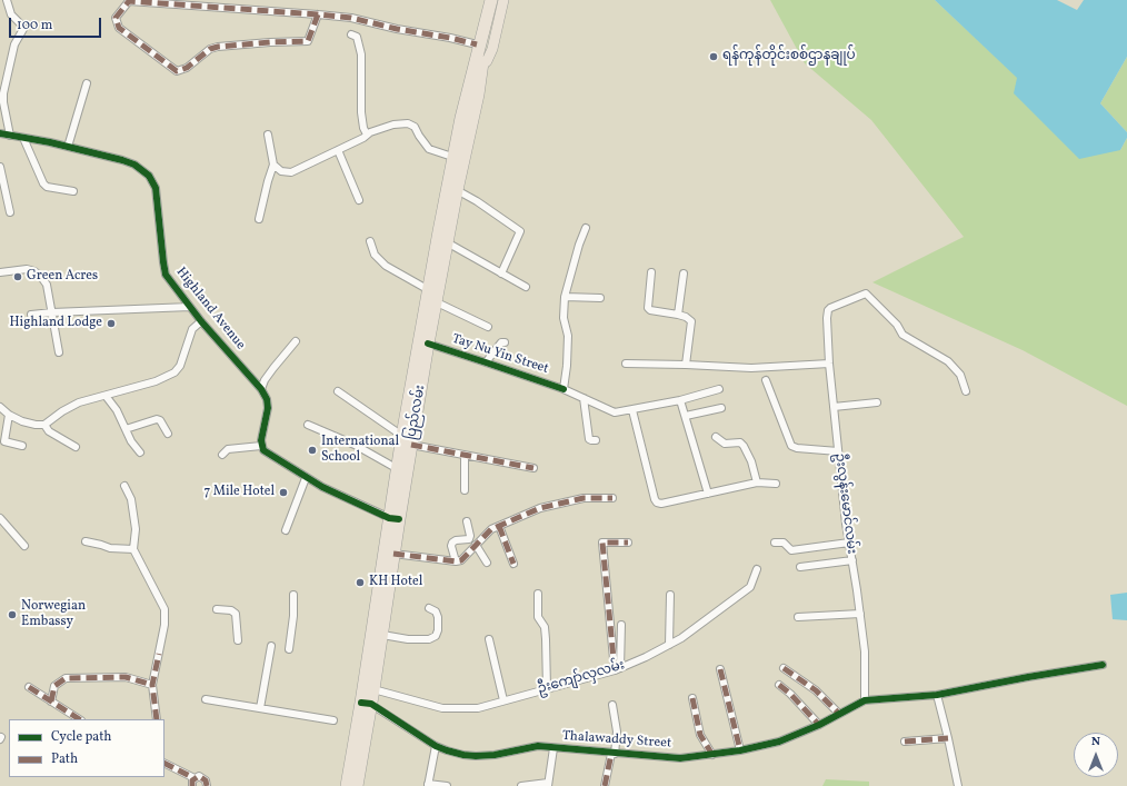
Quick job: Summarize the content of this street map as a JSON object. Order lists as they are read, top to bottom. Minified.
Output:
{"streets":{"highway":["ပြည်လမ်း"],"street":["Highland Avenue","Tay Nu Yin Street","ဦးလွန်းမောင်လမ်း","ဦးကျော်လှလမ်း","Thalawaddy Street"]},"crossings":[["Tay Nu Yin Street","ပြည်လမ်း"],["ပြည်လမ်း","ဦးကျော်လှလမ်း"],["ပြည်လမ်း","Thalawaddy Street"],["ဦးလွန်းမောင်လမ်း","Thalawaddy Street"]],"places":["ရန်ကုန်တိုင်းစစ်ဌာနချုပ်","Green Acres","Highland Lodge","International School","7 Mile Hotel","KH Hotel","Norwegian Embassy"],"legend":["Cycle path","Path"],"scale_bar":"100 m","north":"top"}
